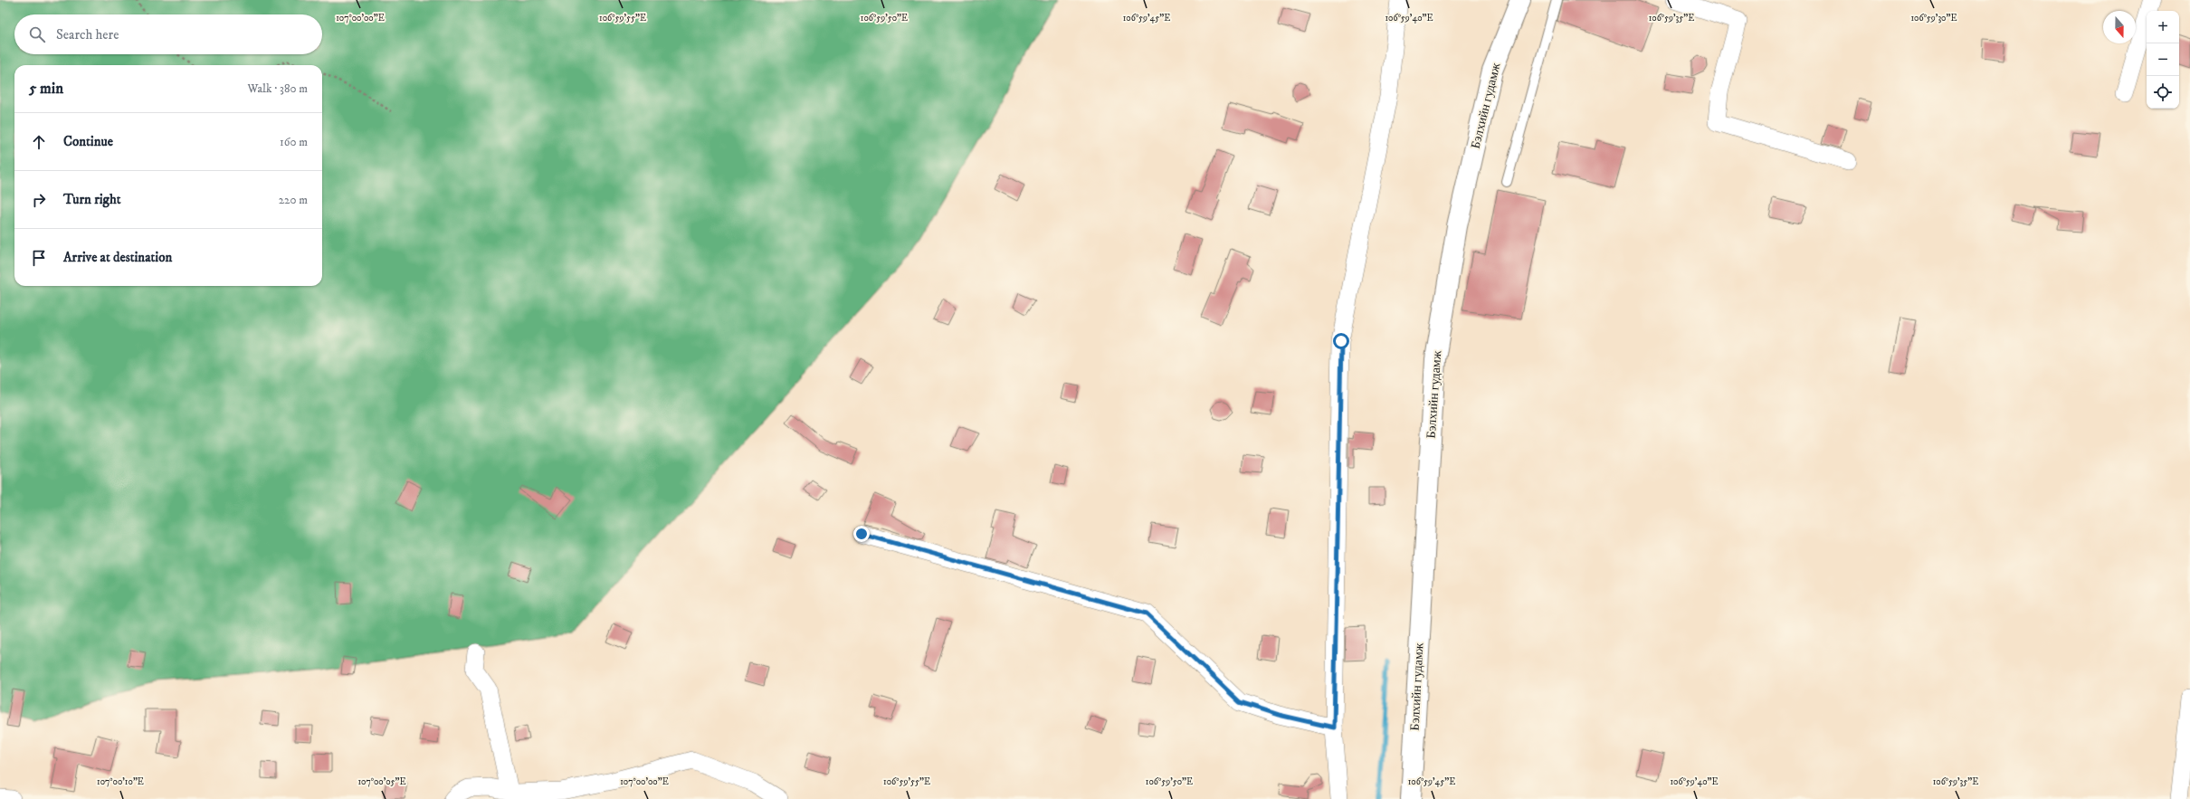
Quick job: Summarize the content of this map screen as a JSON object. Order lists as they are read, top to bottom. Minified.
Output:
{"streets":{"main road":["Бэлхийн гудамж"]},"north":"bottom","page":{"map_buttons":["+","−"],"search":"Search here","heading":["5 min","Walk · 380 m"],"list":[["Continue","160 m"],["Turn right","220 m"],"Arrive at destination"]},"coordinates":["107°00'00\"E","106°59'55\"E","106°59'50\"E","106°59'45\"E","106°59'40\"E","106°59'35\"E","106°59'30\"E","107°00'10\"E","107°00'05\"E"]}
